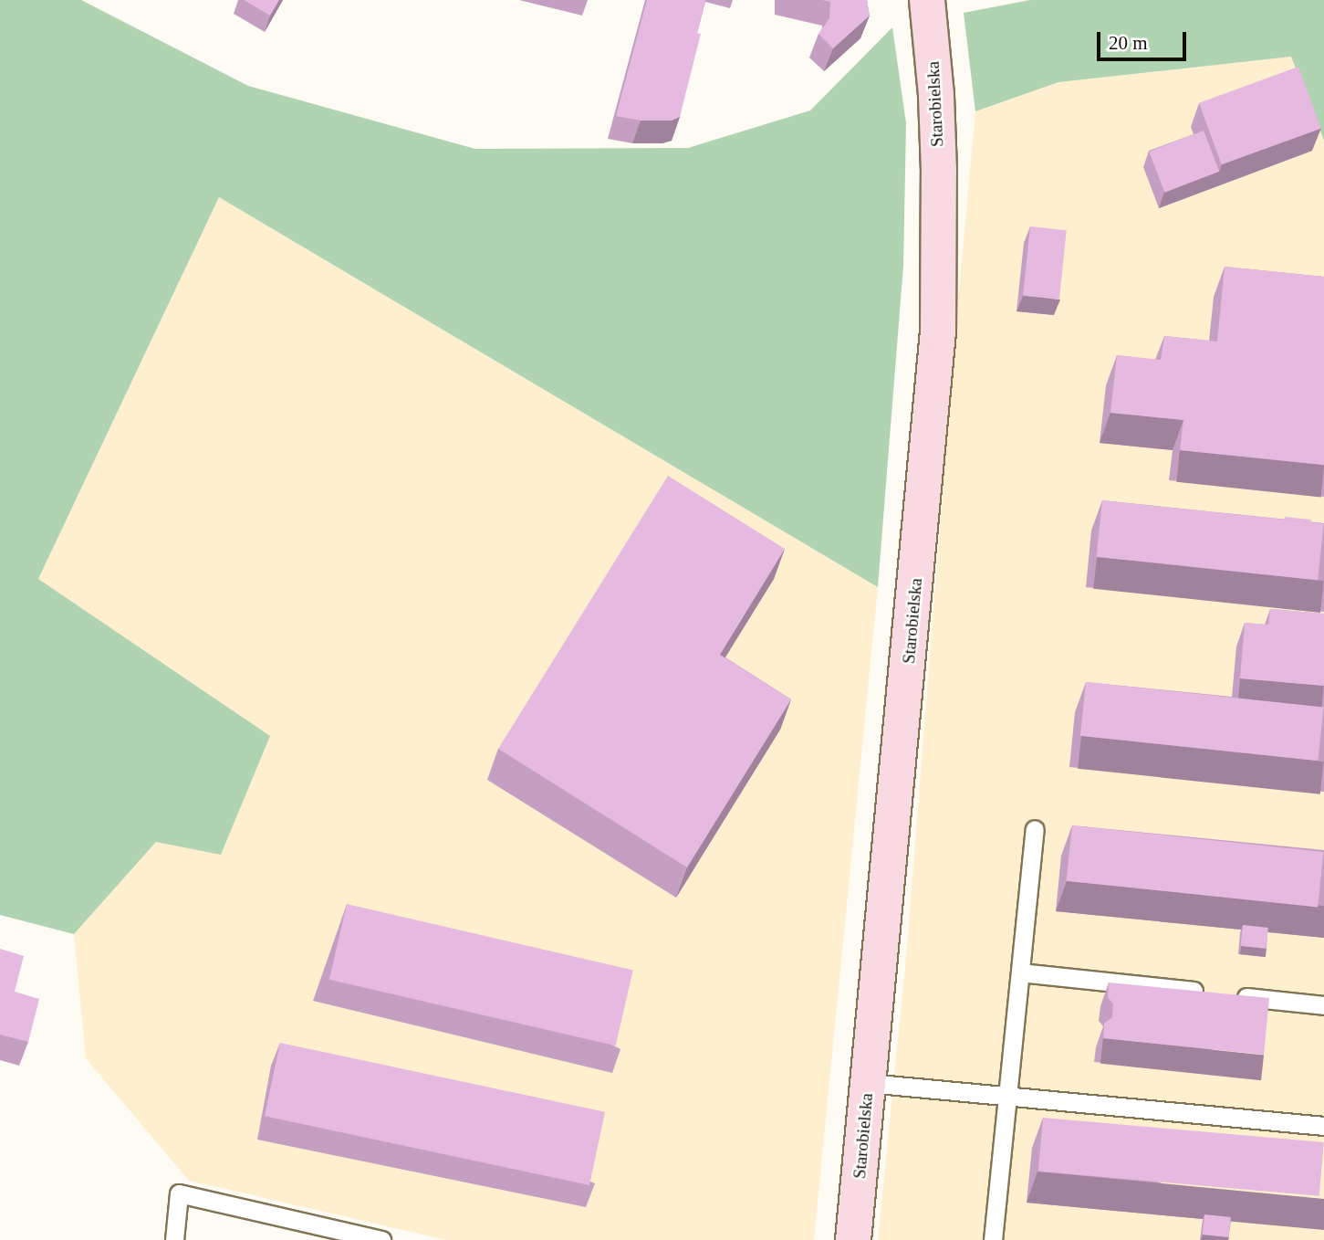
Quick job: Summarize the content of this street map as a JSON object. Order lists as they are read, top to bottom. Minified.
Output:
{"streets":{"street":["Starobielska"]},"scale_bar":"20 m"}
